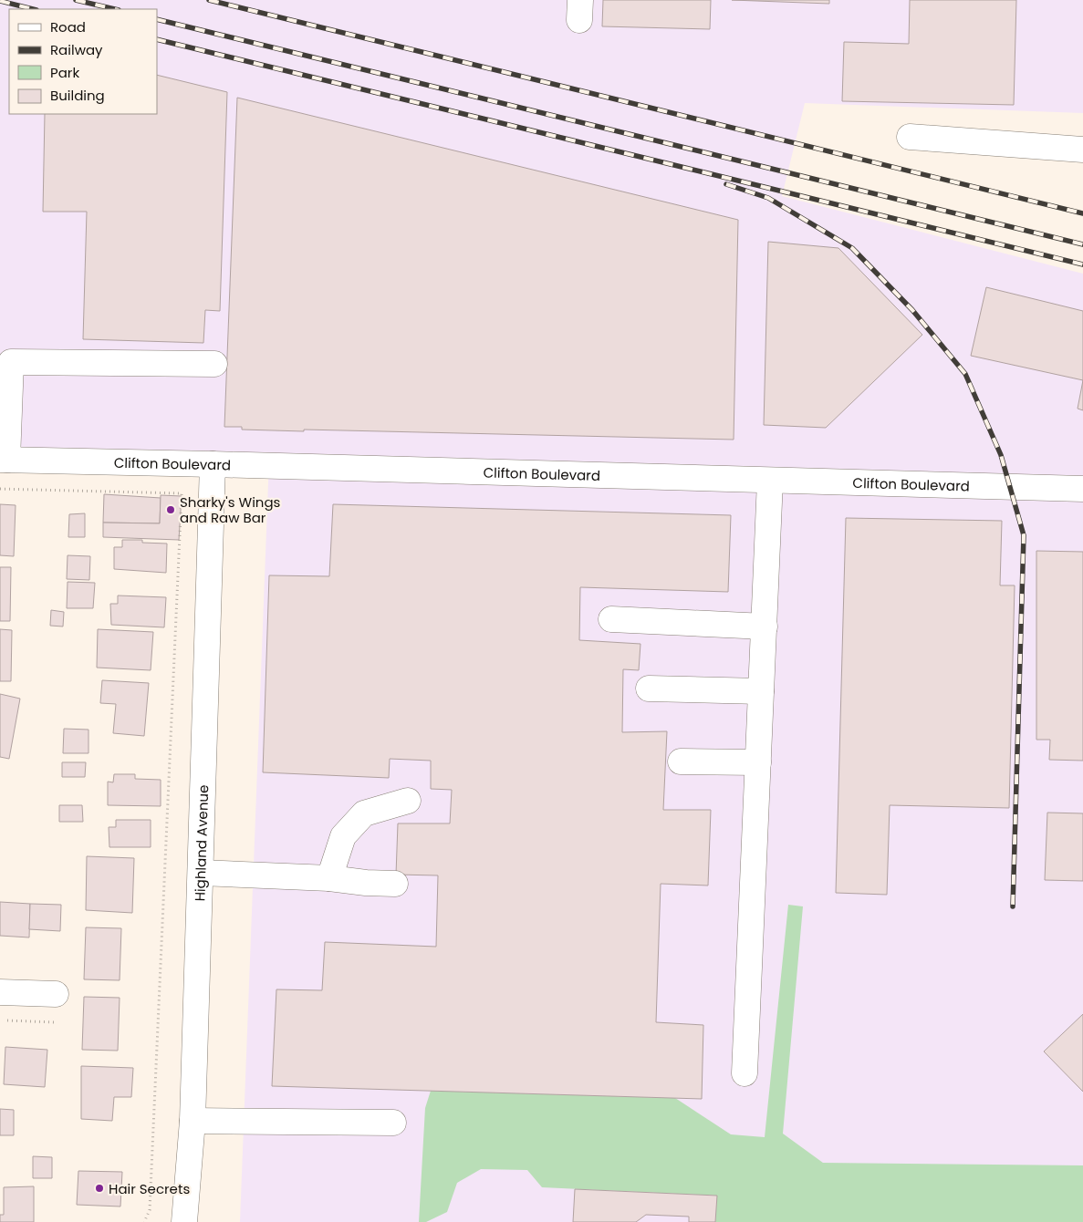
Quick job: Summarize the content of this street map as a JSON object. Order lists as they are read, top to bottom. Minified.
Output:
{"streets":{"street":["Clifton Boulevard","Highland Avenue"]},"crossings":[["Clifton Boulevard","Highland Avenue"]],"places":["Sharky's Wings and Raw Bar","Hair Secrets"],"legend":["Road","Railway","Park","Building"]}
